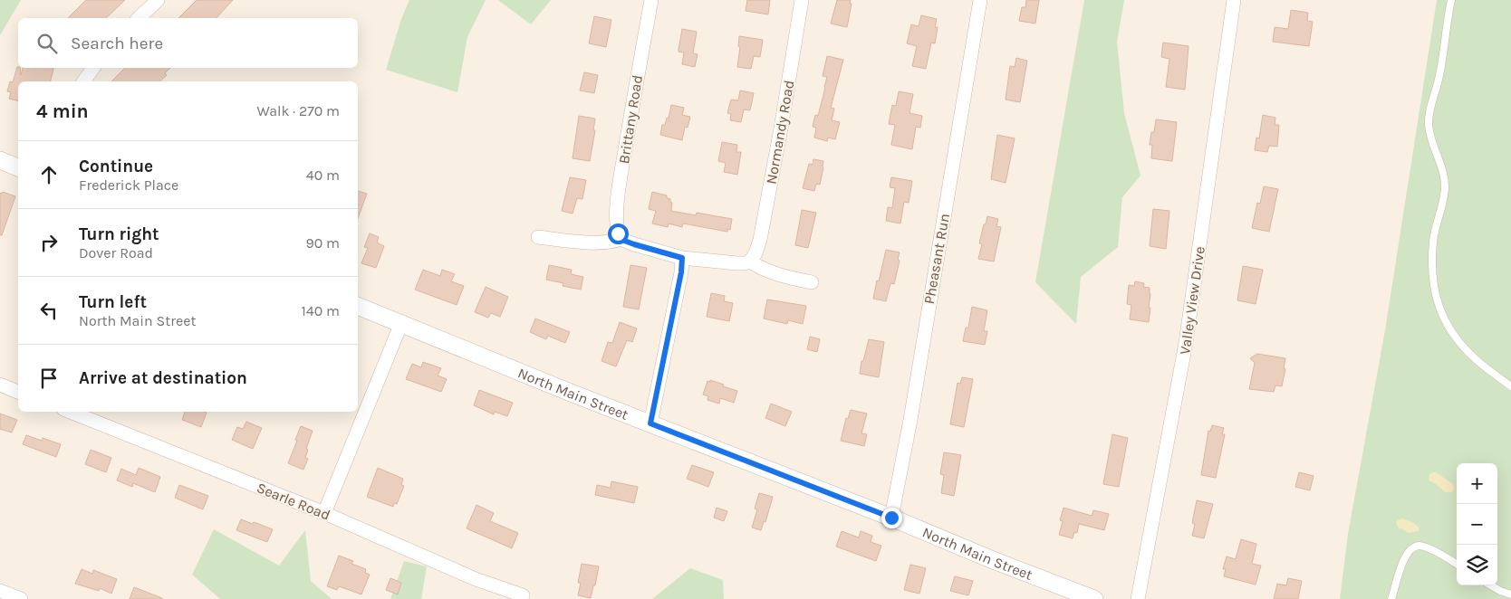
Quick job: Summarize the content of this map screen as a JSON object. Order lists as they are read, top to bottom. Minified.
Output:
{"streets":{"street":["Brittany Road","Normandy Road","Pheasant Run","Valley View Drive","North Main Street","Searle Road"]},"crossings":[["Pheasant Run","North Main Street"]],"page":{"search":"Search here","heading":["4 min","Walk · 270 m"],"list":[["Continue","Frederick Place","40 m"],["Turn right","Dover Road","90 m"],["Turn left","North Main Street","140 m"],"Arrive at destination"],"map_buttons":["+","−"]}}
